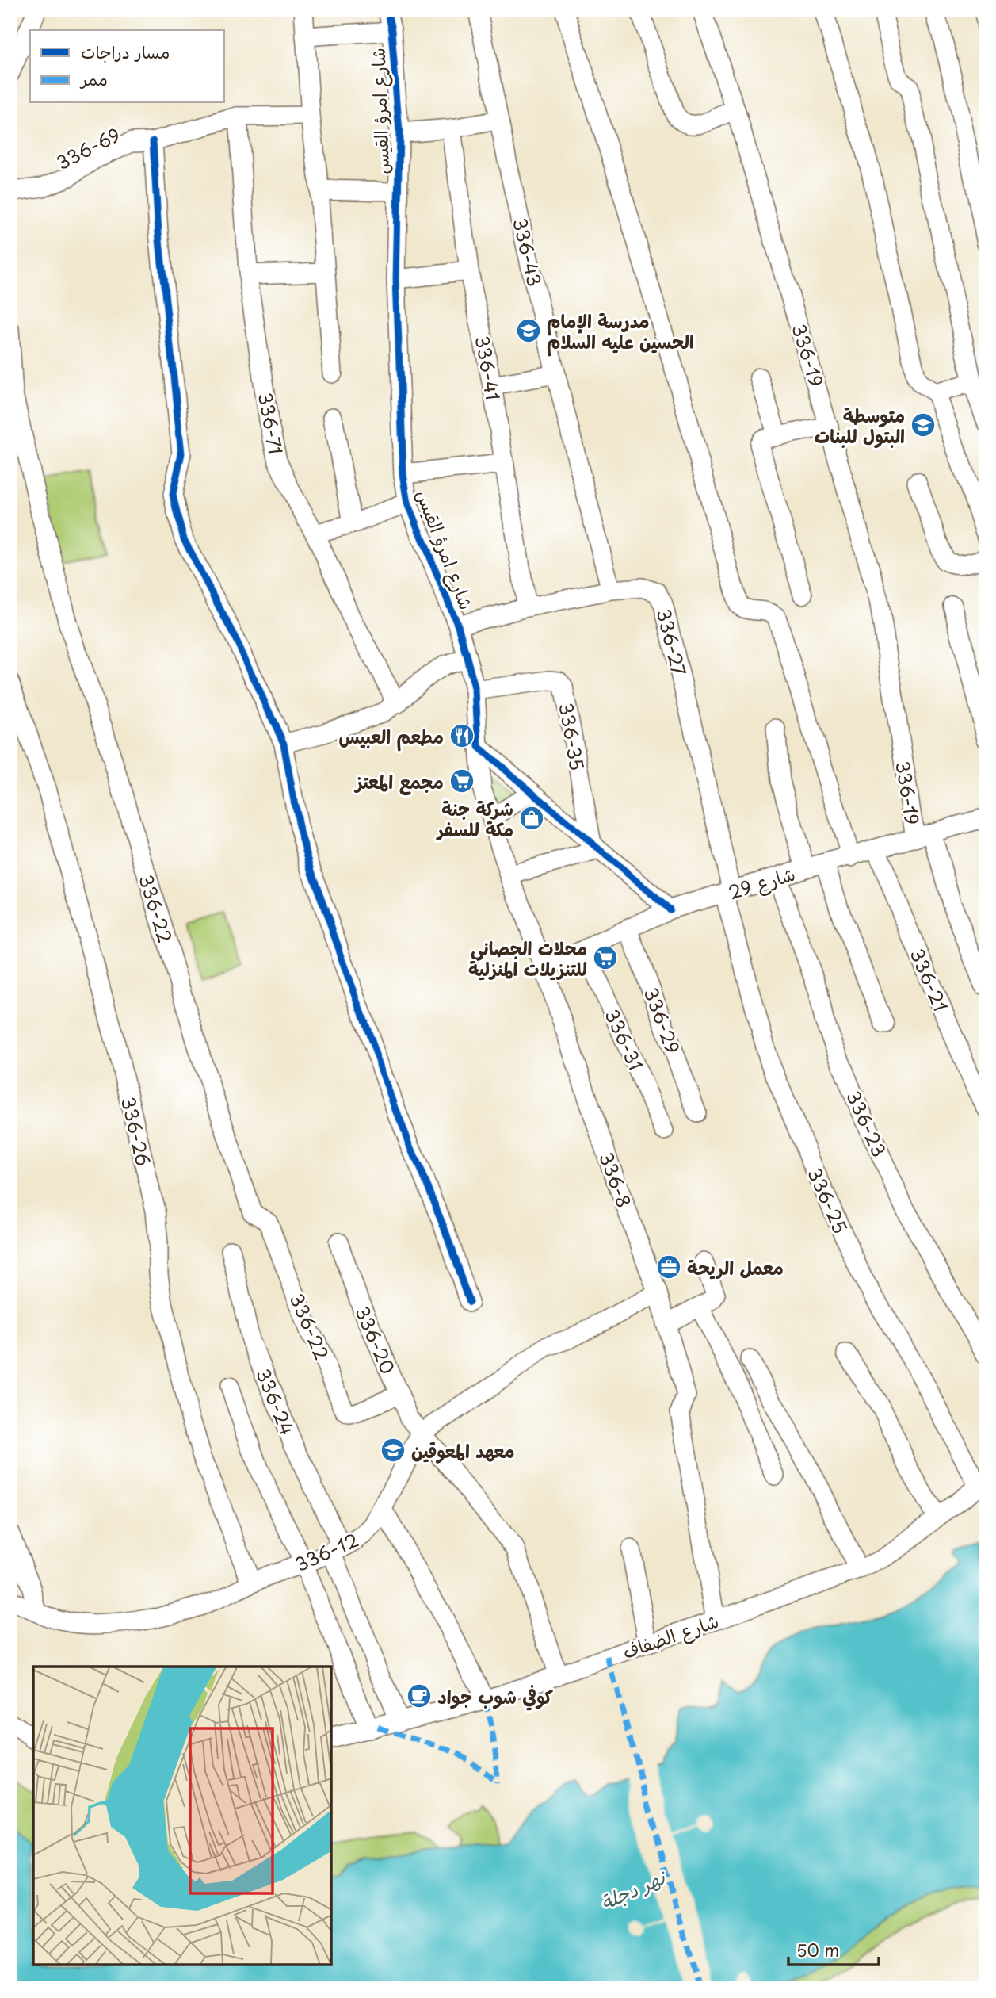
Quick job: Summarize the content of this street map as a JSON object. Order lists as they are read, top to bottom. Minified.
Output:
{"streets":{"street":["شارع امرؤ القيس","336-69","336-43","336-19","336-41","336-71","336-27","336-35","شارع 29","336-22","336-21","336-29","336-31","336-23","336-26","336-8","336-25","336-20","336-24","336-12","شارع الضفاف"]},"crossings":[["شارع امرؤ القيس","336-27"],["شارع امرؤ القيس","336-35"],["شارع امرؤ القيس","336-8"],["336-69","336-71"],["336-43","336-27"],["336-19","شارع 29"],["336-41","336-27"],["336-27","شارع 29"],["336-27","336-25"],["شارع 29","336-21"],["شارع 29","336-29"],["شارع 29","336-31"],["شارع 29","336-23"],["شارع 29","336-8"],["شارع 29","336-25"],["336-22","336-20"],["336-26","336-12"],["336-8","336-12"],["336-8","شارع الضفاف"],["336-25","شارع الضفاف"],["336-20","336-12"],["336-20","شارع الضفاف"],["336-24","336-12"],["336-24","شارع الضفاف"]],"water":["نهر دجلة"],"places":{"school or university":["مدرسة الإمام الحسين عليه السلام","متوسطة البتول للبنات","معهد المعوقين"],"restaurant":["مطعم العبيس"],"supermarket":["مجمع المعتز","محلات الجصاني للتنزيلات المنزلية"],"shop":["شركة جنة مكة للسفر"],"office":["معمل الريحة"],"cafe":["كوفي شوب جواد"]},"legend":["مسار دراجات","ممر"],"scale_bar":"50 m"}
